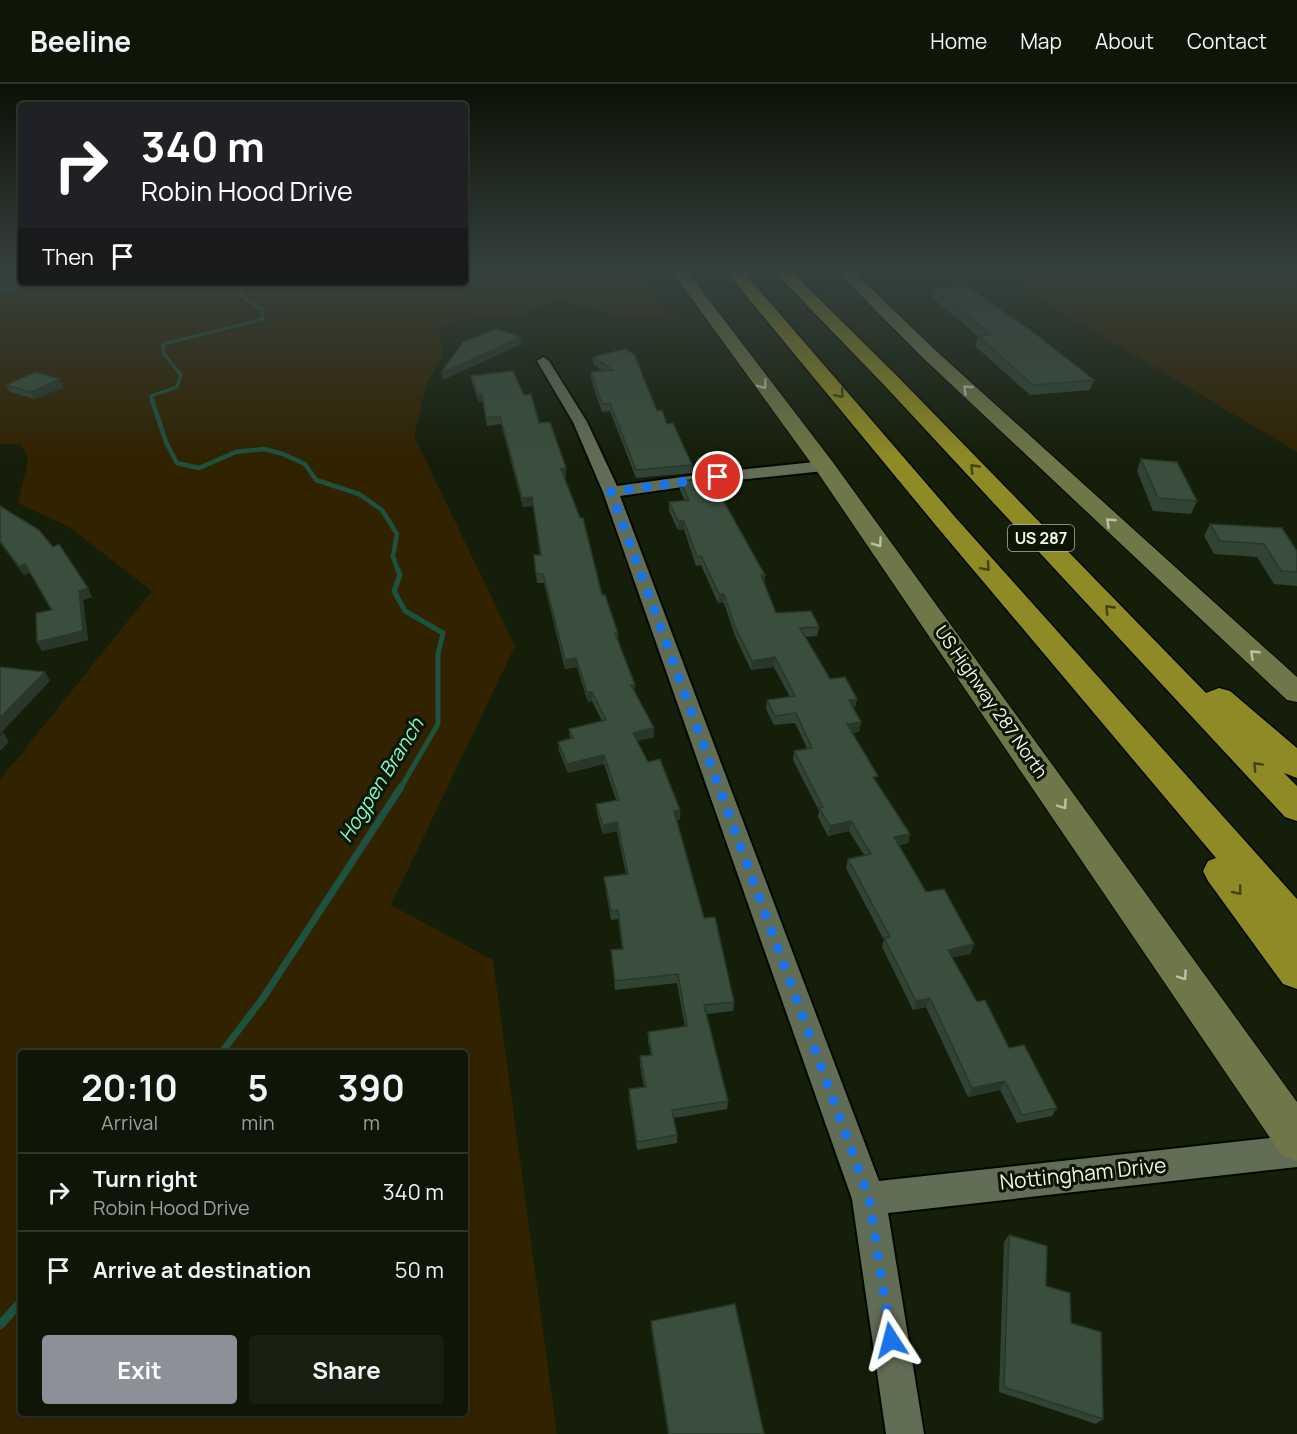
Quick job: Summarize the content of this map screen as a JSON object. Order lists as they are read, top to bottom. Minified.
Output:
{"streets":{"highway":["US 287"],"main road":["US Highway 287 North"],"street":["Nottingham Drive"]},"water":["Hogpen Branch"],"page":{"header":"Beeline","nav":["Home","Map","About","Contact"],"turn":["340 m","Robin Hood Drive"],"then":"Then","eta":["20:10","Arrival","5","min","390","m"],"list":[{"name":"Turn right","note":"Robin Hood Drive","value":"340 m"},{"name":"Arrive at destination","value":"50 m"}],"buttons":["Exit","Share"]}}
